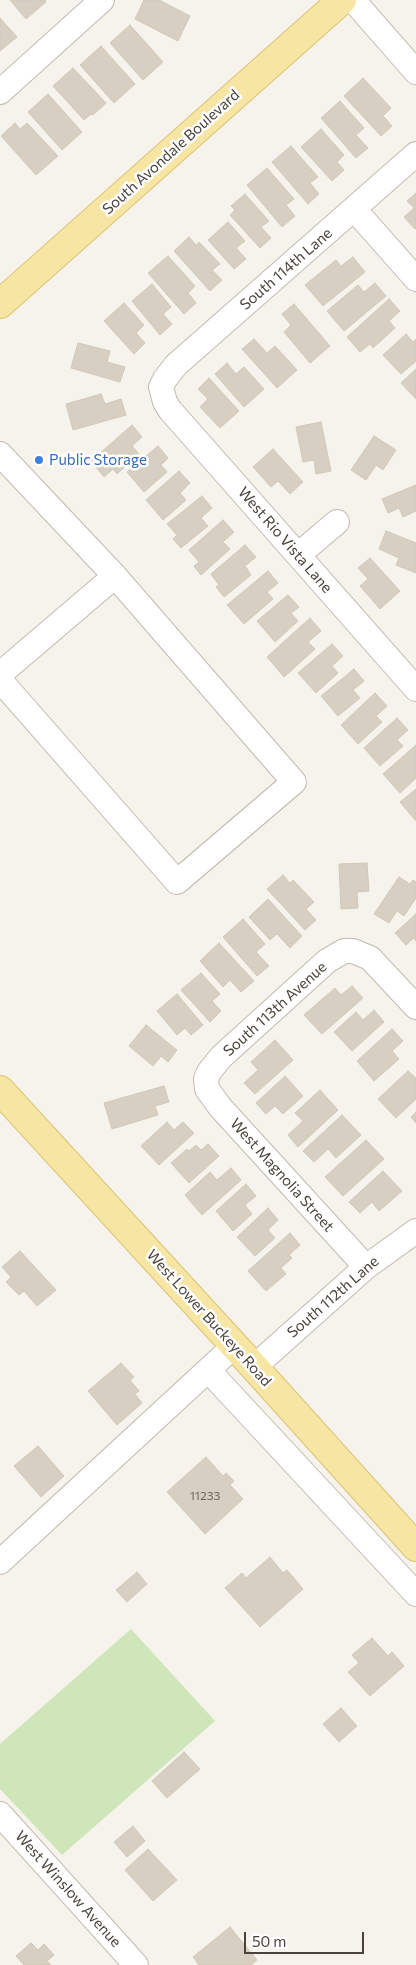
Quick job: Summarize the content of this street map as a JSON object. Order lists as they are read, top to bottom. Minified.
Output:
{"streets":{"main road":["South Avondale Boulevard","West Lower Buckeye Road"],"street":["South 114th Lane","West Rio Vista Lane","South 113th Avenue","West Magnolia Street","South 112th Lane","West Winslow Avenue"]},"crossings":[["South 114th Lane","West Rio Vista Lane"],["South 113th Avenue","West Magnolia Street"],["West Magnolia Street","South 112th Lane"],["South 112th Lane","West Lower Buckeye Road"]],"places":["Public Storage"],"house_numbers":["11233"],"scale_bar":"50 m"}
